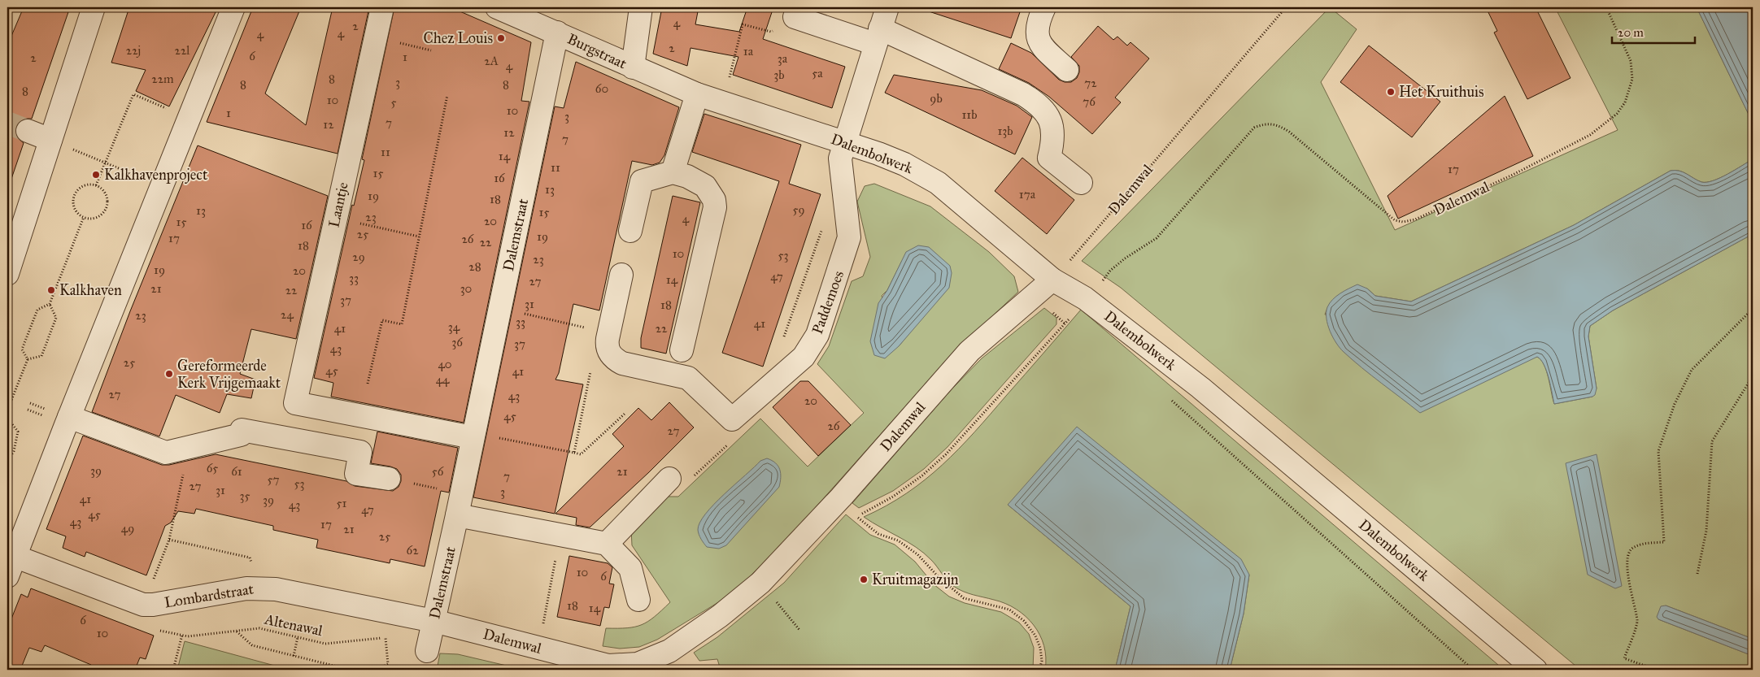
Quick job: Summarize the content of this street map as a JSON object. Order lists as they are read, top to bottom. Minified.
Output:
{"streets":{"street":["Burgstraat","Dalembolwerk","Dalemwal","Laantje","Dalemstraat","Paddemoes","Lombardstraat"],"path":["Altenawal"]},"crossings":[["Burgstraat","Dalembolwerk"],["Burgstraat","Dalemstraat"],["Dalembolwerk","Dalemwal"],["Dalembolwerk","Paddemoes"],["Dalemwal","Dalemstraat"],["Dalemwal","Lombardstraat"],["Laantje","Dalemstraat"],["Dalemstraat","Lombardstraat"]],"places":["Chez Louis","Het Kruithuis","Kalkhavenproject","Kalkhaven","Gereformeerde Kerk Vrijgemaakt","Kruitmagazijn"],"house_numbers":["4","2","4","4","2","22j","22l","1a","6","1","2","3a","2A","4","5a","3b","22m","8","3","72","8","8","60","8","9b","10","76","5","10","1","11b","3","7","12","13b","12","7","11","14","11","17","15","16","13","17a","19","18","59","13","15","23","4","20","15","16","25","19","17","26","22","18","10","53","29","23","28","19","20","47","33","14","27","21","30","22","37","31","18","24","23","33","41","34","41","22","36","37","43","25","40","45","41","44","27","43","20","45","26","27","65","39","61","56","21","7","57","53","27","31","3","35","41","39","51","43","47","45","43","17","49","21","25","62","10","6","18","14","6","10"],"scale_bar":"20 m"}
